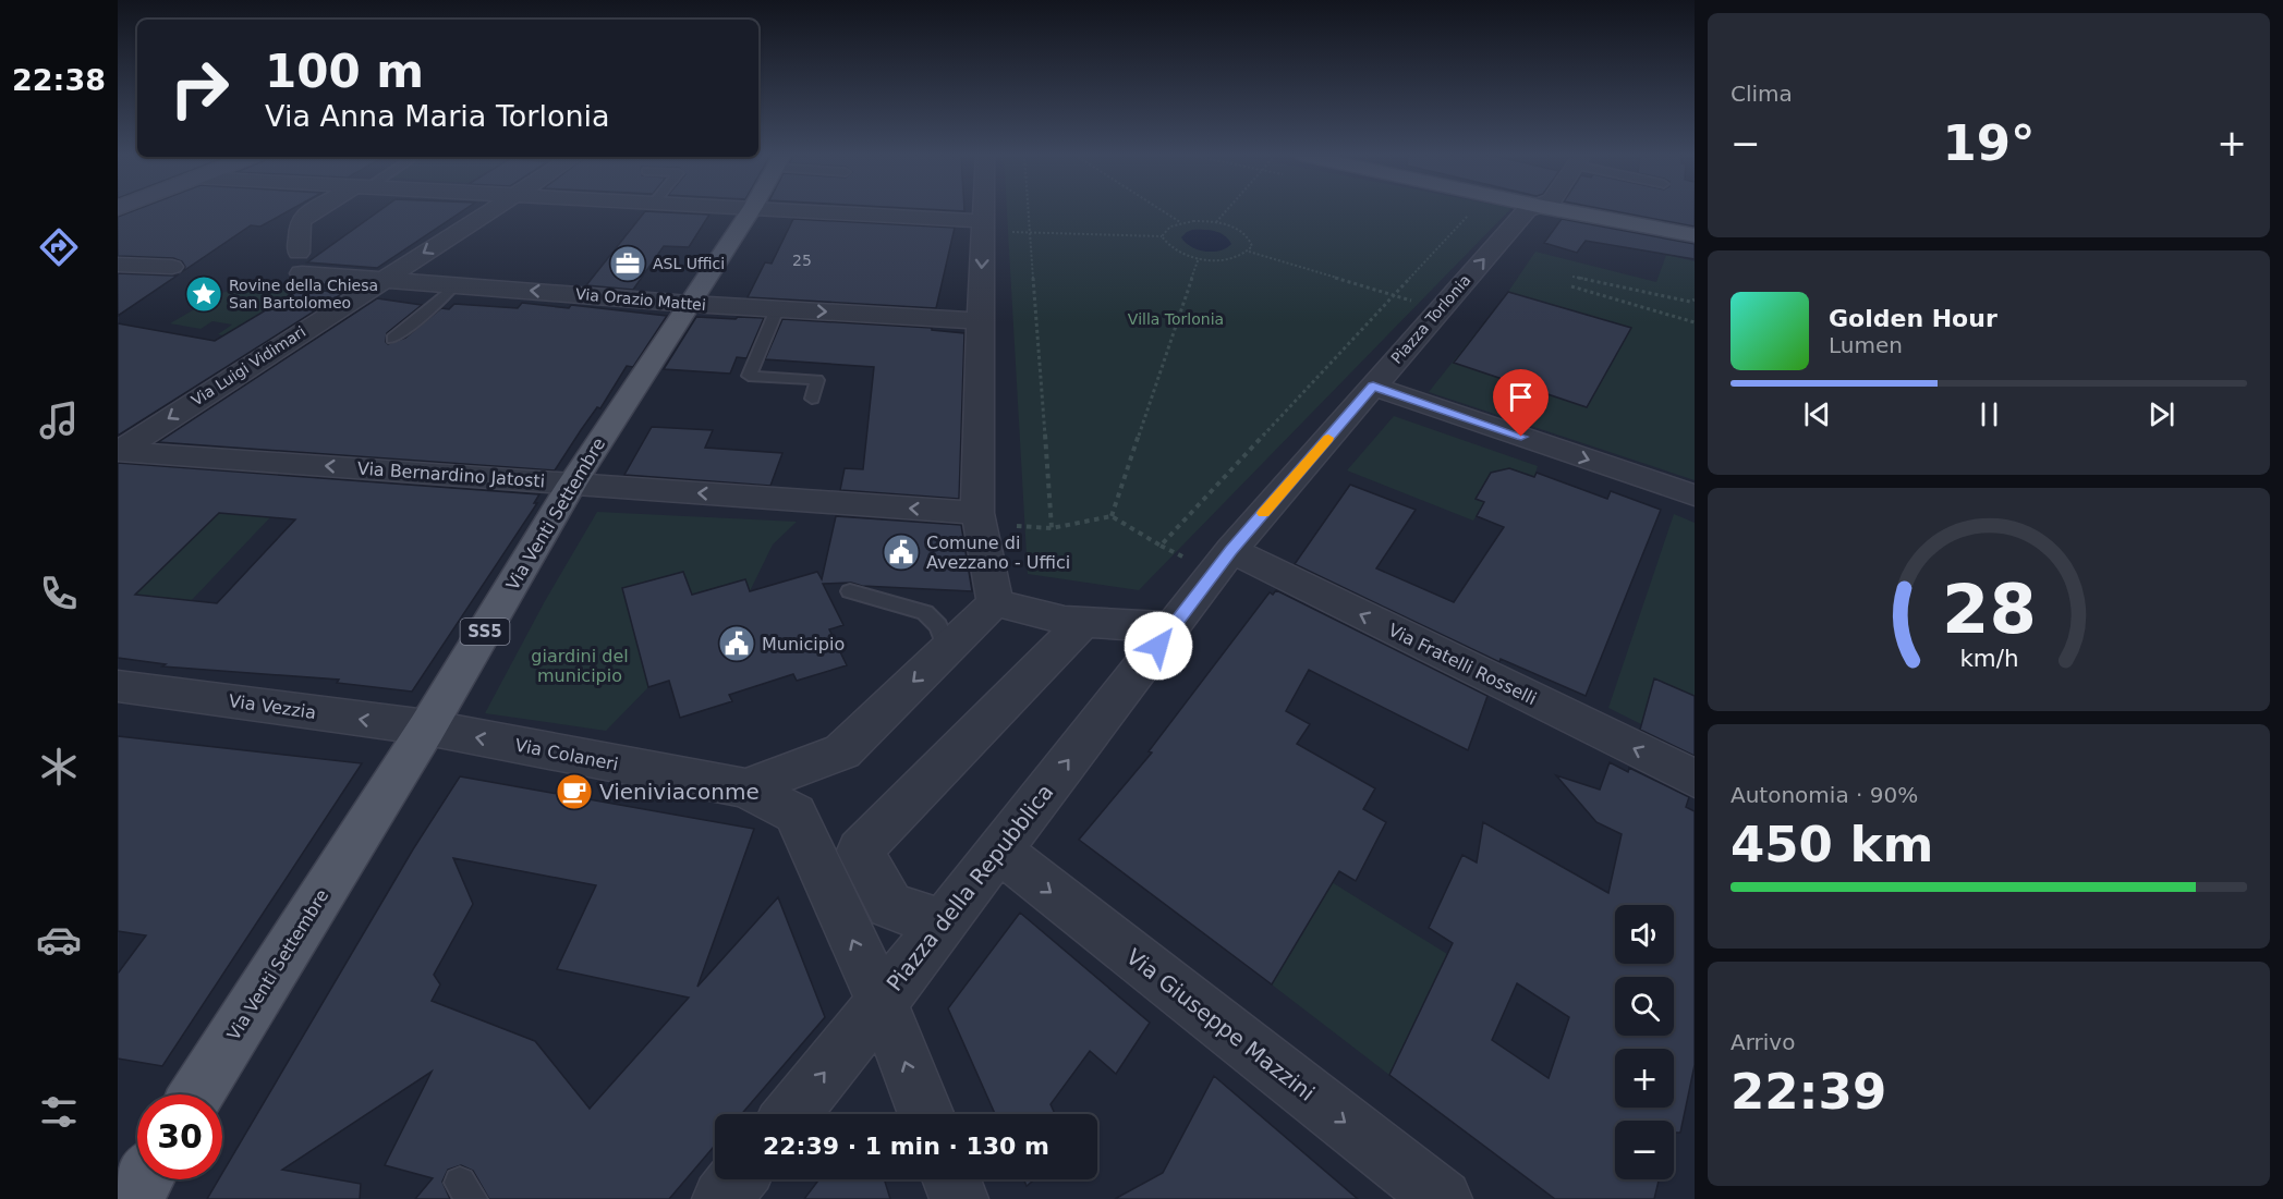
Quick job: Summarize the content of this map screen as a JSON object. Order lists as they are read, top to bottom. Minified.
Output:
{"streets":{"main road":["Via Venti Settembre","SS5"],"street":["Via Orazio Mattei","Piazza Torlonia","Via Luigi Vidimari","Via Bernardino Jatosti","Via Fratelli Rosselli","Via Vezzia","Via Colaneri","Piazza della Repubblica","Via Giuseppe Mazzini"]},"crossings":[["Via Orazio Mattei","Via Luigi Vidimari"],["Via Orazio Mattei","Via Venti Settembre"],["Piazza Torlonia","Via Fratelli Rosselli"],["Piazza Torlonia","Piazza della Repubblica"],["Via Luigi Vidimari","Via Bernardino Jatosti"],["Via Bernardino Jatosti","Via Venti Settembre"],["Via Venti Settembre","Via Vezzia"],["Via Venti Settembre","Via Colaneri"],["Via Vezzia","Via Colaneri"],["Piazza della Repubblica","Via Giuseppe Mazzini"]],"one_way":["Via Luigi Vidimari","Via Vezzia","Via Colaneri","Via Giuseppe Mazzini"],"parks":["Villa Torlonia","giardini del municipio"],"places":{"office":["ASL Uffici"],"place":["Rovine della Chiesa San Bartolomeo"],"public building":["Comune di Avezzano - Uffici","Municipio"],"cafe":["Vieniviaconme"]},"house_numbers":["25"],"page":{"tabs":"22:38","tile":["Clima",["Autonomia · 90%","450 km"],["Arrivo","22:39"]],"turn":["100 m","Via Anna Maria Torlonia"],"heat":["−","19°","+"],"song":["Golden Hour","Lumen"],"map_buttons":["+","−"],"limit":"30","trip":"22:39 · 1 min · 130 m","gauge":["28","km/h"]}}
